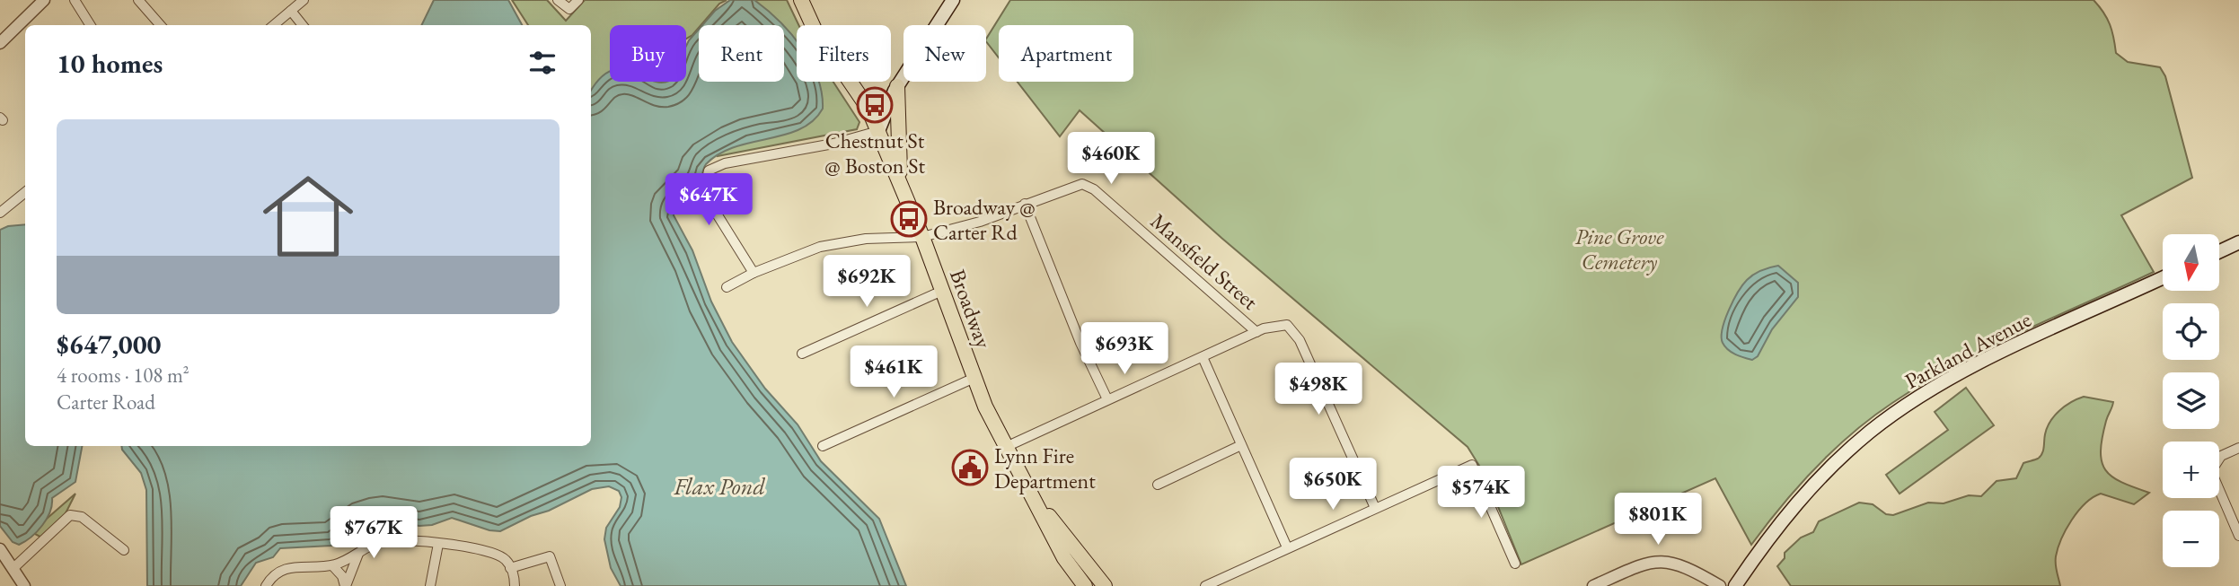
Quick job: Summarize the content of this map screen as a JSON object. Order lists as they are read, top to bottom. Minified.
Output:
{"streets":{"main road":["Broadway","Parkland Avenue"],"street":["Mansfield Street"]},"crossings":[["Mansfield Street","Broadway"]],"water":["Flax Pond"],"parks":["Pine Grove Cemetery"],"places":{"bus stop":["Chestnut St @ Boston St","Broadway @ Carter Rd"],"public building":["Lynn Fire Department"]},"north":"bottom","page":{"chip":["Buy","Rent","Filters","New","Apartment"],"heading":"10 homes","list":[{"name":"$647,000","note":"4 rooms · 108 m² · Carter Road"}],"price":["$460K","$647K","$692K","$693K","$461K","$498K","$650K","$574K","$801K","$767K"],"map_buttons":["+","−"]}}
